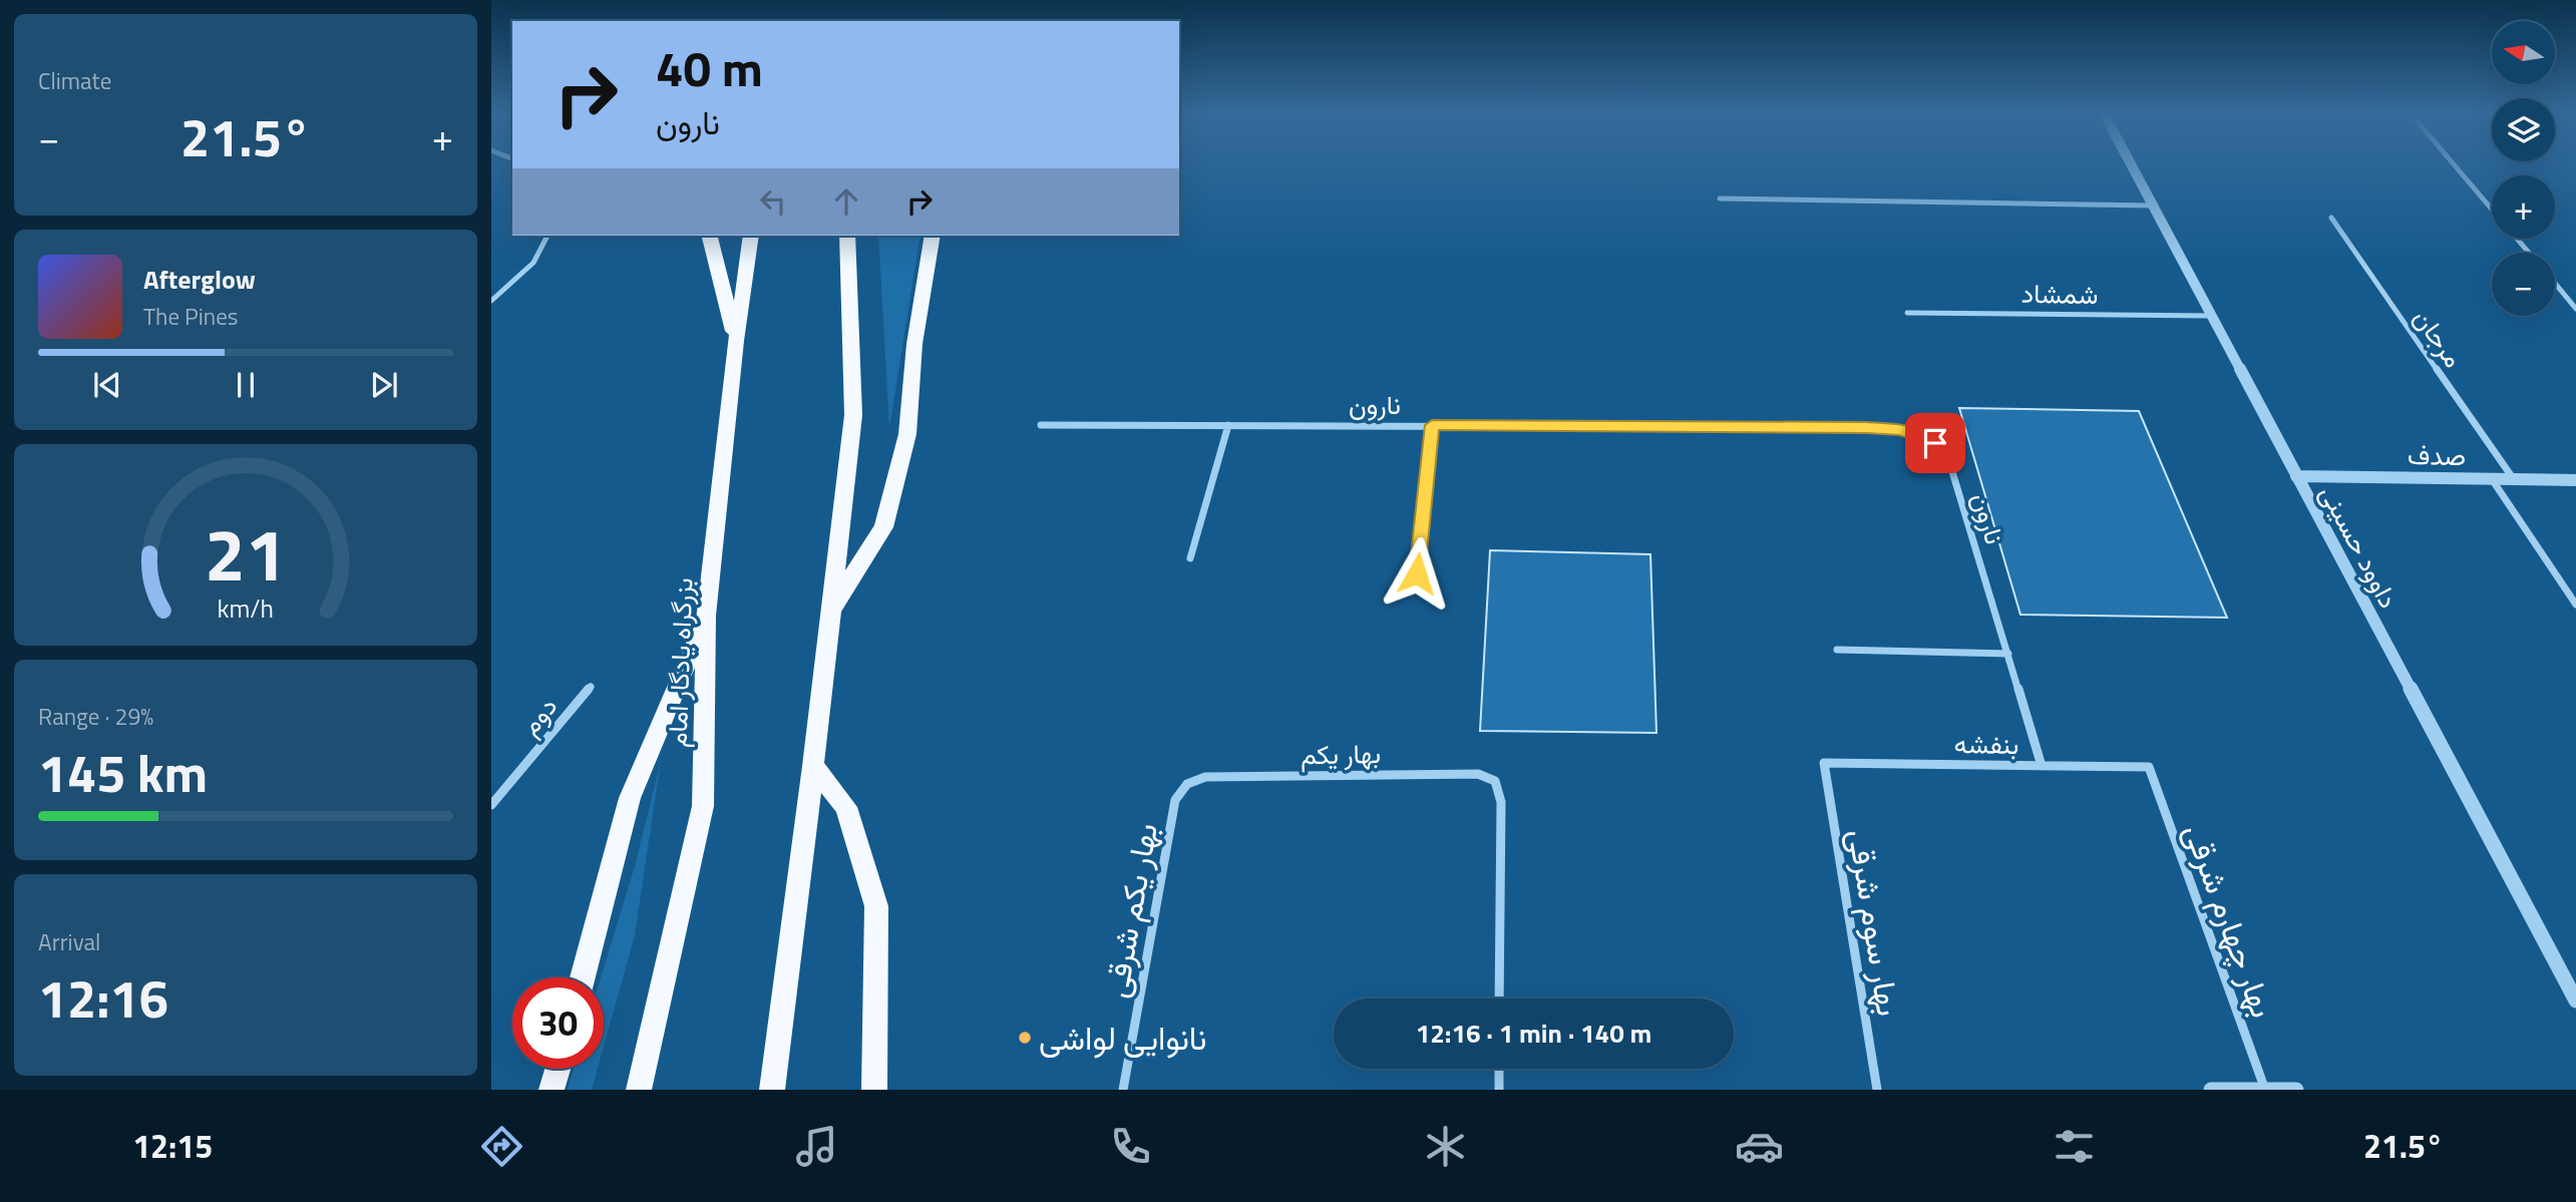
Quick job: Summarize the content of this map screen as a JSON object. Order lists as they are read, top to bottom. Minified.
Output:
{"streets":{"highway":["بزرگراه یادگار امام"],"street":["شمشاد","مرجان","نارون","صدف","داوود حسینی","دوم","بنفشه","بهار یکم","بهار یکم شرقی","بهار چهارم شرقی","بهار سوم شرقی"]},"crossings":[["شمشاد","داوود حسینی"],["مرجان","صدف"],["نارون","بنفشه"],["صدف","داوود حسینی"],["بنفشه","بهار چهارم شرقی"],["بنفشه","بهار سوم شرقی"],["بهار یکم","بهار یکم شرقی"]],"places":["نانوایی لواشی"],"north":"left","page":{"tile":["Climate",["Range · 29%","145 km"],["Arrival","12:16"]],"map_buttons":["+","−"],"turn":["40 m","نارون"],"heat":["−","21.5°","+"],"song":["Afterglow","The Pines"],"limit":"30","trip":"12:16 · 1 min · 140 m","tabs":["12:15","21.5°"],"gauge":["21","km/h"]}}
